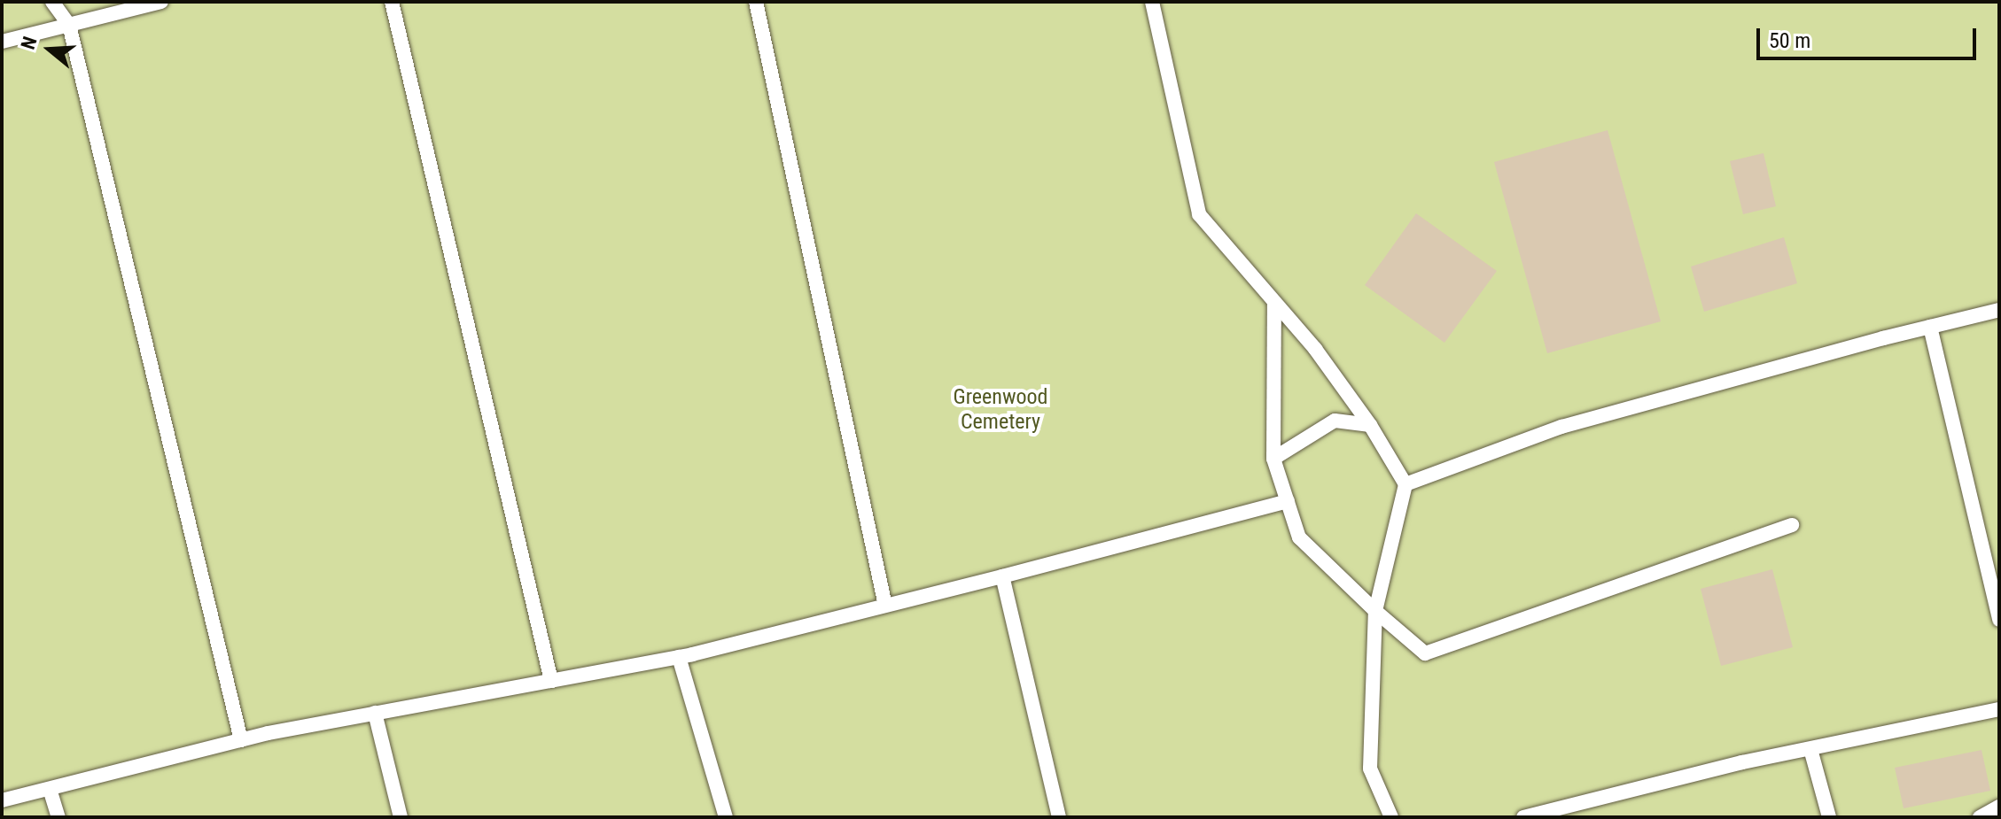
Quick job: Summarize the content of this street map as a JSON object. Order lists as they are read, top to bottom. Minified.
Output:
{"parks":["Greenwood Cemetery"],"scale_bar":"50 m","north":"left"}
